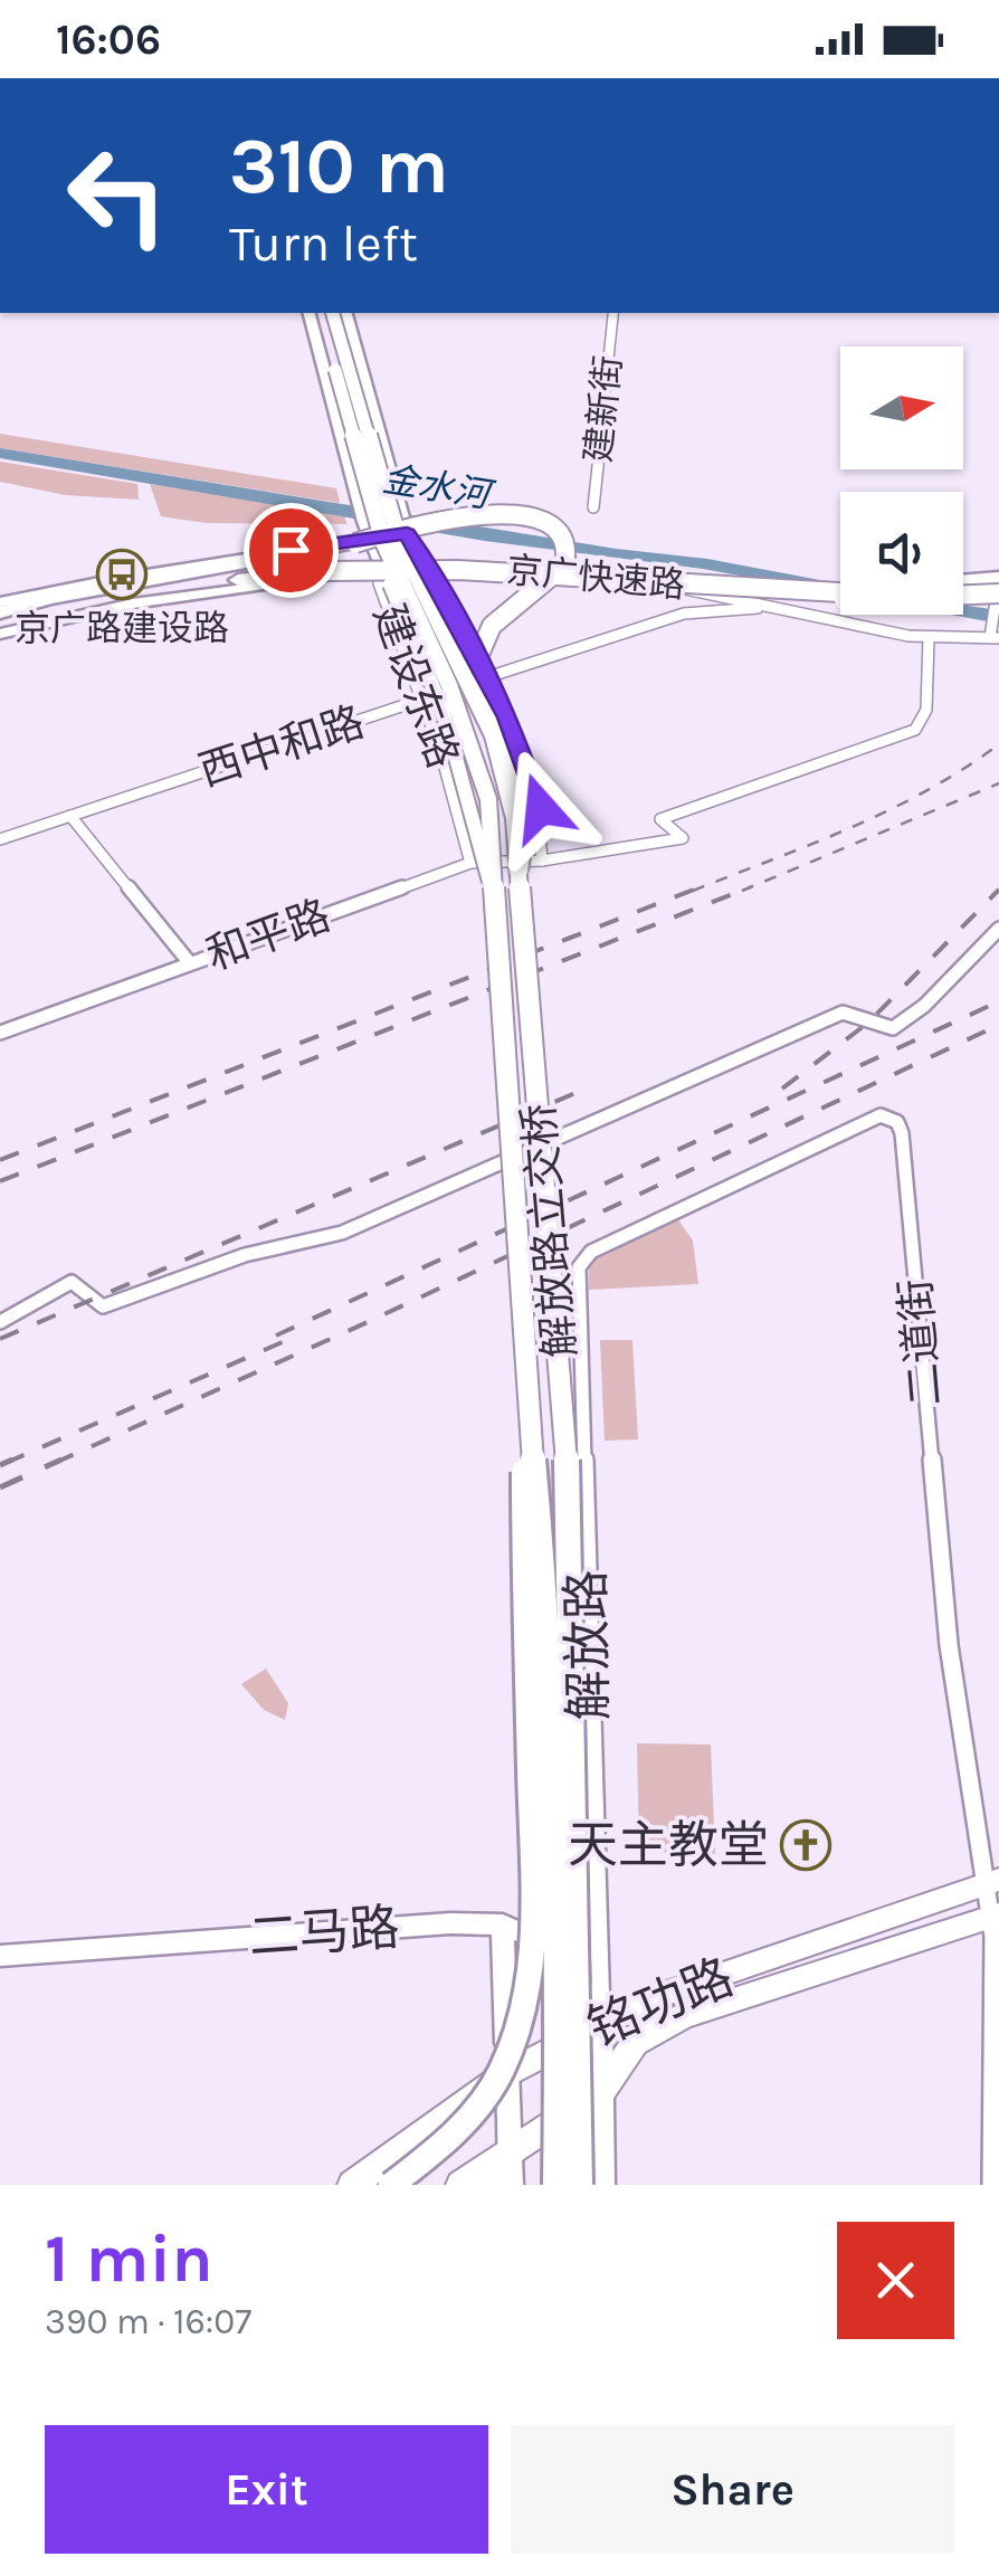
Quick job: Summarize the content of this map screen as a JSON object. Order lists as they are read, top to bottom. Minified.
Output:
{"streets":{"highway":["京广快速路"],"main road":["解放路立交桥","铭功路"],"street":["建新街","建设东路","西中和路","和平路","二道街","解放路","二马路"]},"crossings":[["建设东路","西中和路"],["建设东路","和平路"],["二道街","解放路"],["二道街","铭功路"],["解放路","二马路"],["解放路","铭功路"],["二马路","铭功路"]],"water":["金水河"],"places":{"bus stop":["京广路建设路"],"church":["天主教堂"]},"north":"right","page":{"status":"16:06","turn":["310 m","Turn left"],"heading":["1 min","390 m · 16:07"],"buttons":["Exit","Share"]}}
